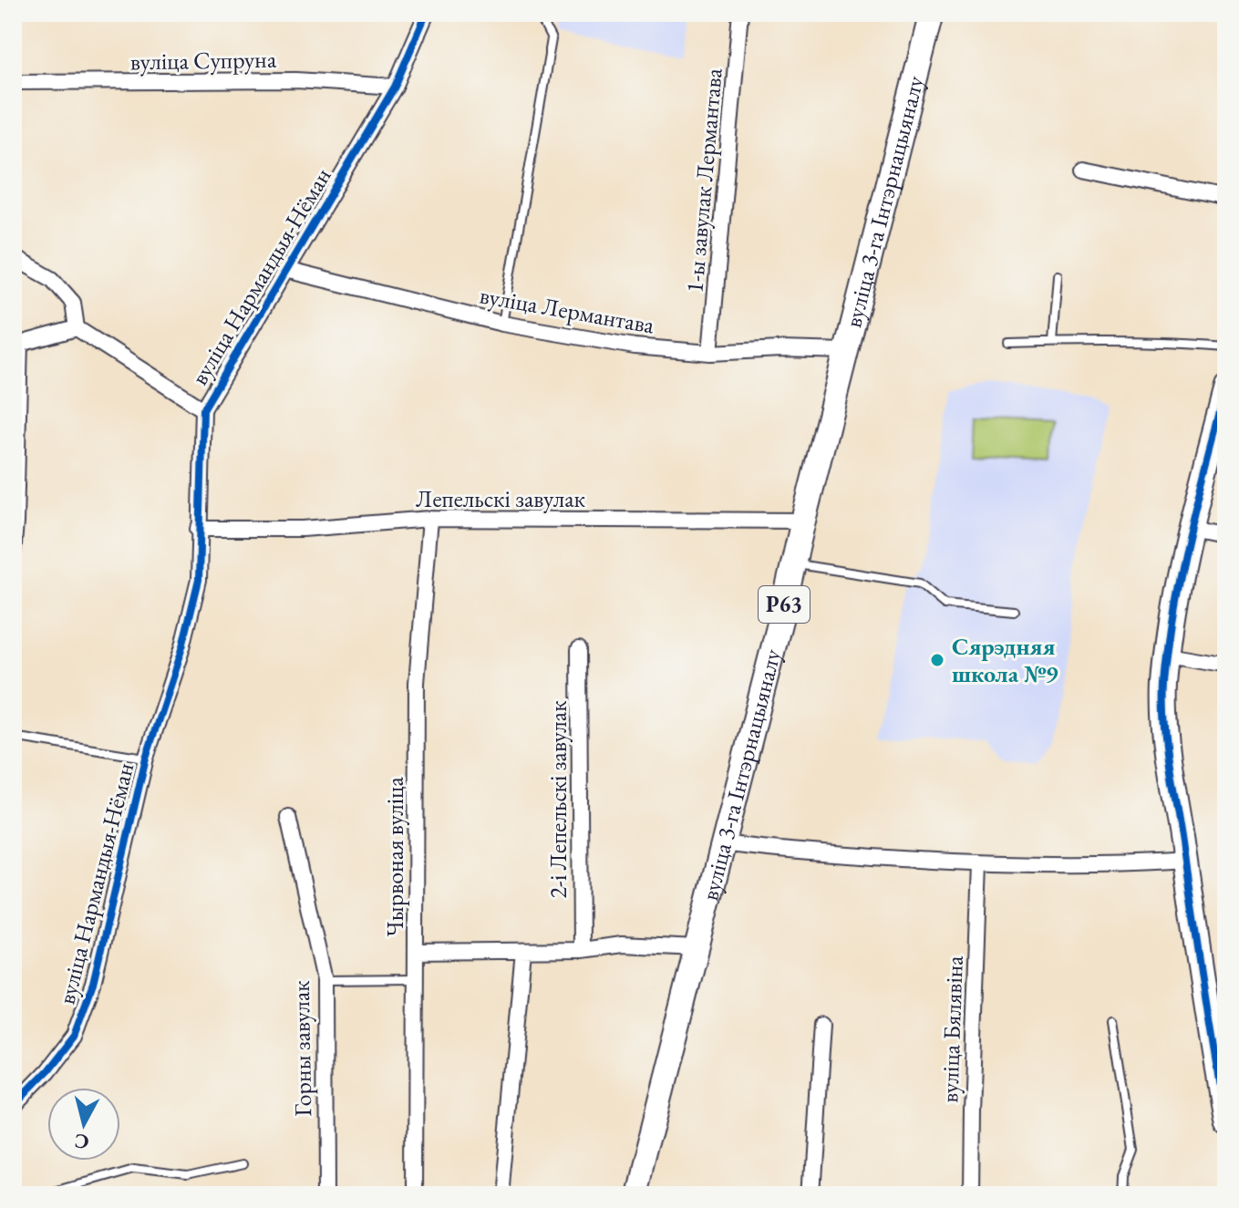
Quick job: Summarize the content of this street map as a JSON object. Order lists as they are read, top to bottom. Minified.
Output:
{"streets":{"main road":["вуліца 3-га Інтэрнацыяналу","Р63"],"street":["вуліца Супруна","1-ы завулак Лермантава","вуліца Нармандыя-Нёман","вуліца Лермантава","Лепельскі завулак","2-і Лепельскі завулак","Чырвоная вуліца","вуліца Бялявіна","Горны завулак"]},"crossings":[["вуліца Супруна","вуліца Нармандыя-Нёман"],["1-ы завулак Лермантава","вуліца Лермантава"],["вуліца 3-га Інтэрнацыяналу","вуліца Лермантава"],["вуліца 3-га Інтэрнацыяналу","Лепельскі завулак"],["вуліца Нармандыя-Нёман","вуліца Лермантава"],["вуліца Нармандыя-Нёман","Лепельскі завулак"],["Лепельскі завулак","Чырвоная вуліца"]],"places":["Сярэдняя школа №9"],"north":"bottom"}
